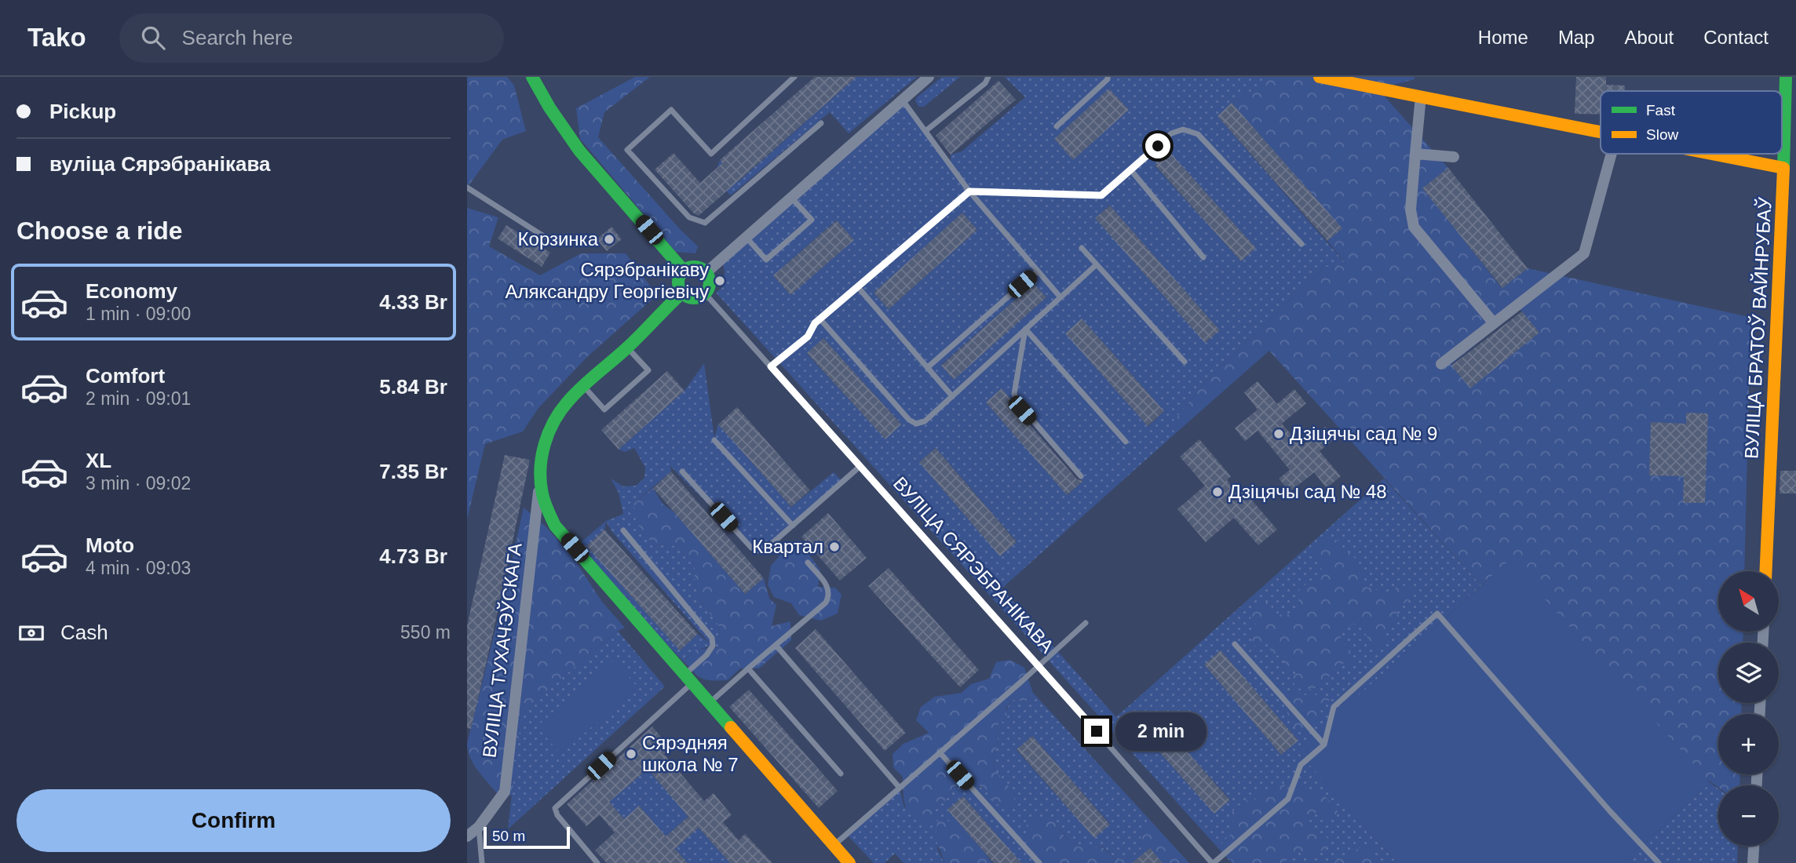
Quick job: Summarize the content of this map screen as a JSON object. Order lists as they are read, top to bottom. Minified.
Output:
{"streets":{"street":["ВУЛІЦА БРАТОЎ ВАЙНРУБАЎ","ВУЛІЦА ТУХАЧЭЎСКАГА"],"lane":["ВУЛІЦА СЯРЭБРАНІКАВА"]},"places":["Корзинка","Сярэбранікаву Аляксандру Георгіевічу","Дзіцячы сад № 9","Дзіцячы сад № 48","Квартал","Сярэдняя школа № 7"],"legend":["Fast","Slow"],"scale_bar":"50 m","north":"top left","page":{"header":"Tako","search":"Search here","nav":["Home","Map","About","Contact"],"banner":["Pickup","вуліца Сярэбранікава"],"heading":"Choose a ride","list":[{"name":"Economy","note":"1 min · 09:00","value":"4.33 Br"},{"name":"Comfort","note":"2 min · 09:01","value":"5.84 Br"},{"name":"XL","note":"3 min · 09:02","value":"7.35 Br"},{"name":"Moto","note":"4 min · 09:03","value":"4.73 Br"}],"map_buttons":["+","−"],"pay":["Cash","550 m"],"bubble":"2 min","buttons":"Confirm","scale":"50 m"}}
